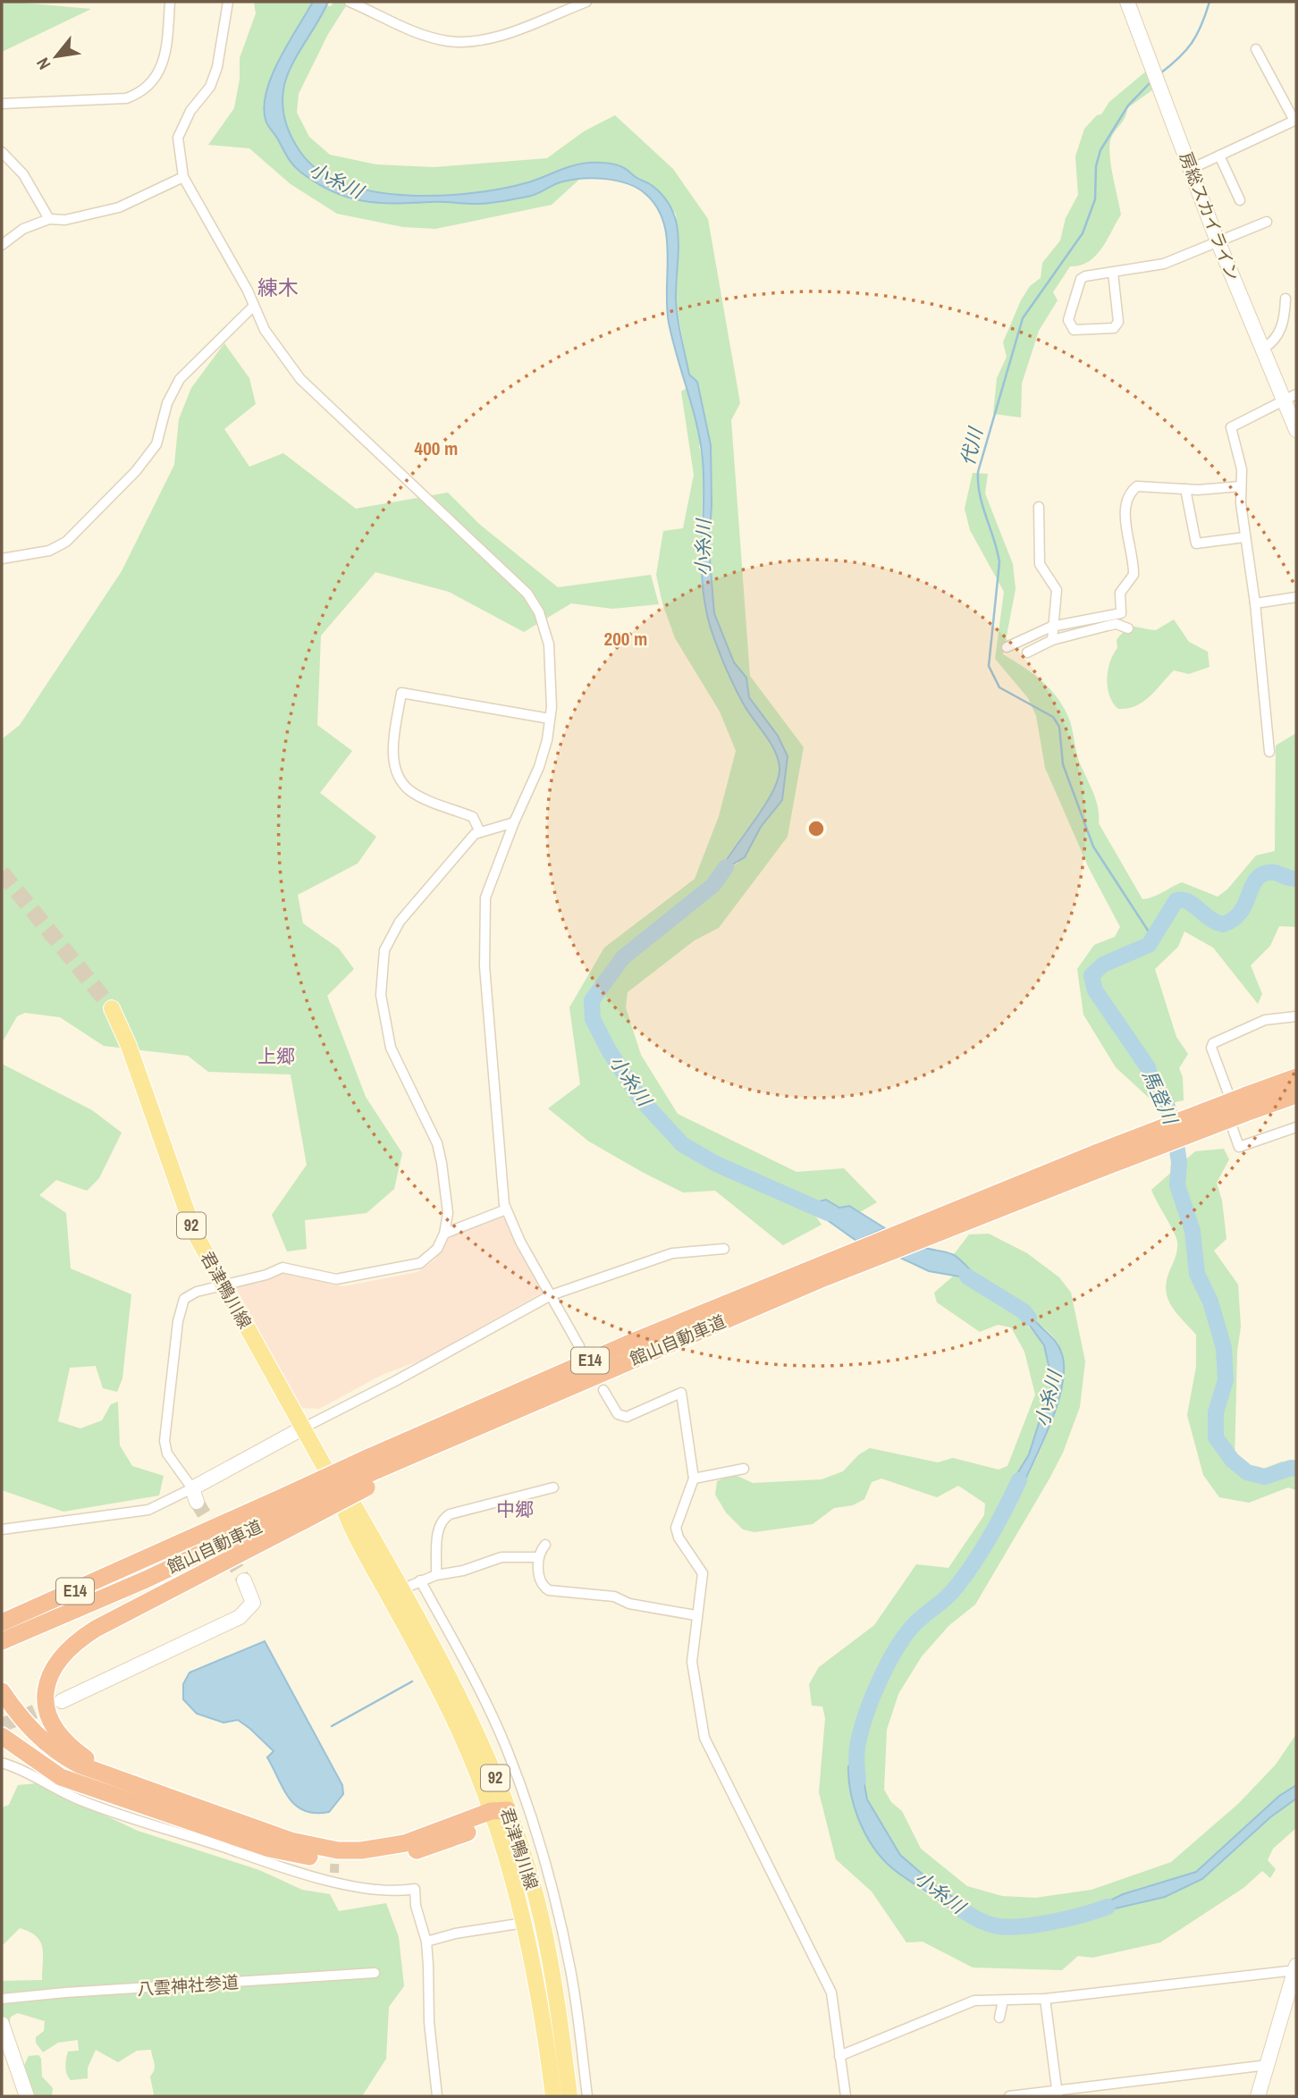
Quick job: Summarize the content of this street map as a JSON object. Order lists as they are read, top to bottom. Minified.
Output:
{"streets":{"highway":["館山自動車道","E14"],"main road":["92","君津鴨川線"],"street":["房総スカイライン","八雲神社参道"]},"districts":["練木","上郷","中郷"],"water":["小糸川","代川","馬登川"],"north":"bottom left","rings":["400 m","200 m"]}
